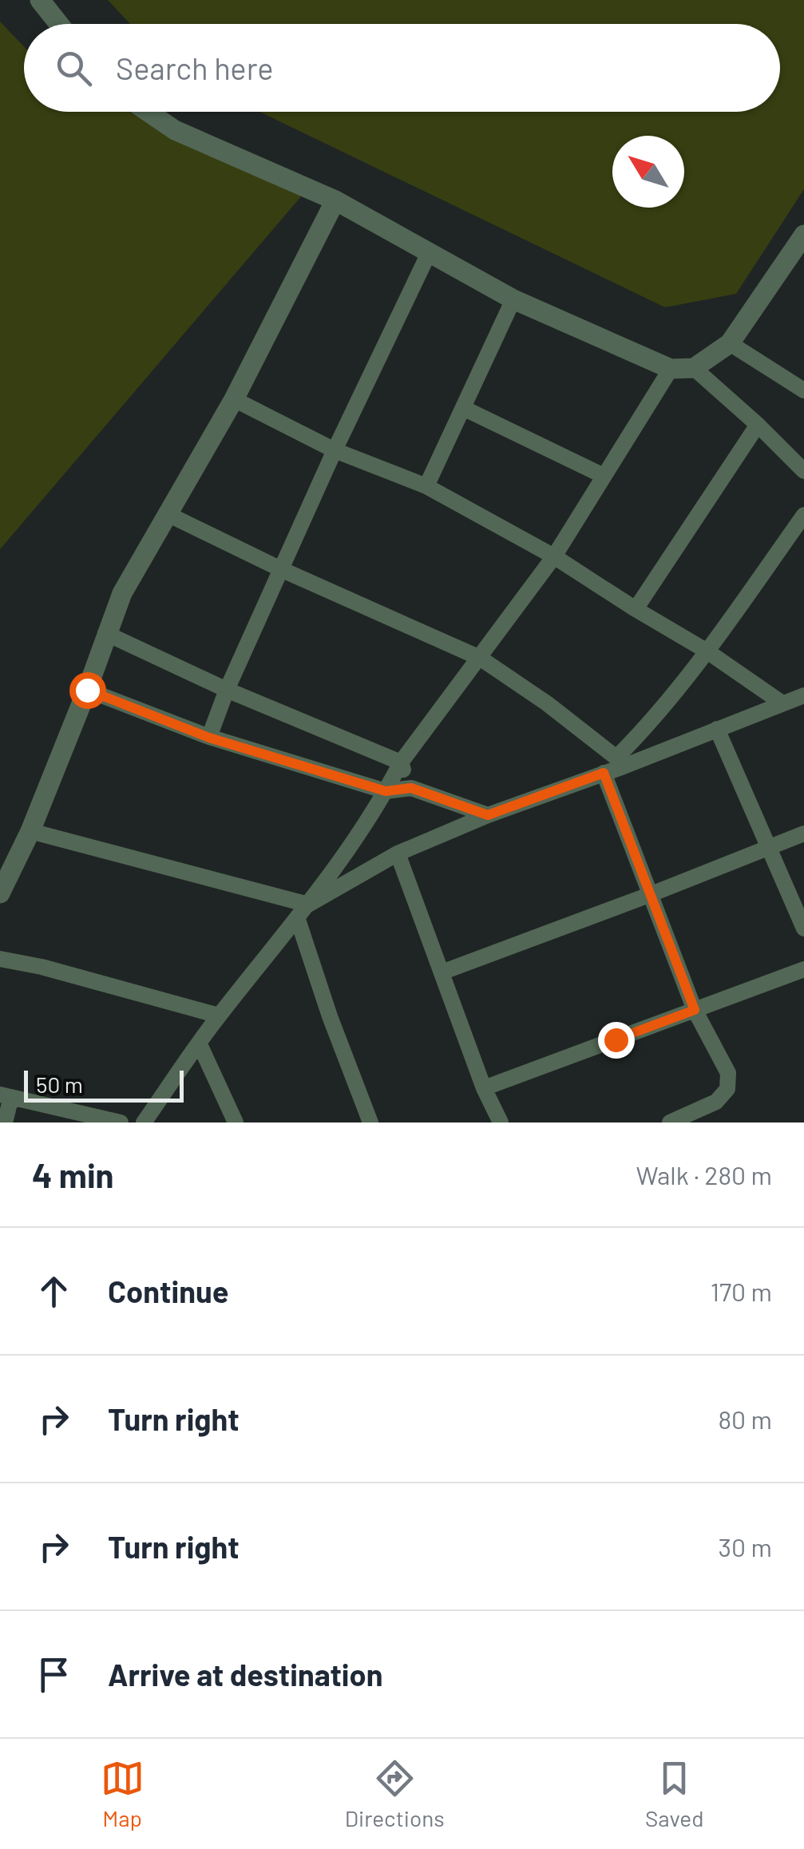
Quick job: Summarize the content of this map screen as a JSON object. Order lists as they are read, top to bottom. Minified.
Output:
{"scale_bar":"50 m","north":"top left","page":{"search":"Search here","scale":"50 m","heading":["4 min","Walk · 280 m"],"list":[["Continue","170 m"],["Turn right","80 m"],["Turn right","30 m"],"Arrive at destination"],"nav":["Map","Directions","Saved"]}}
